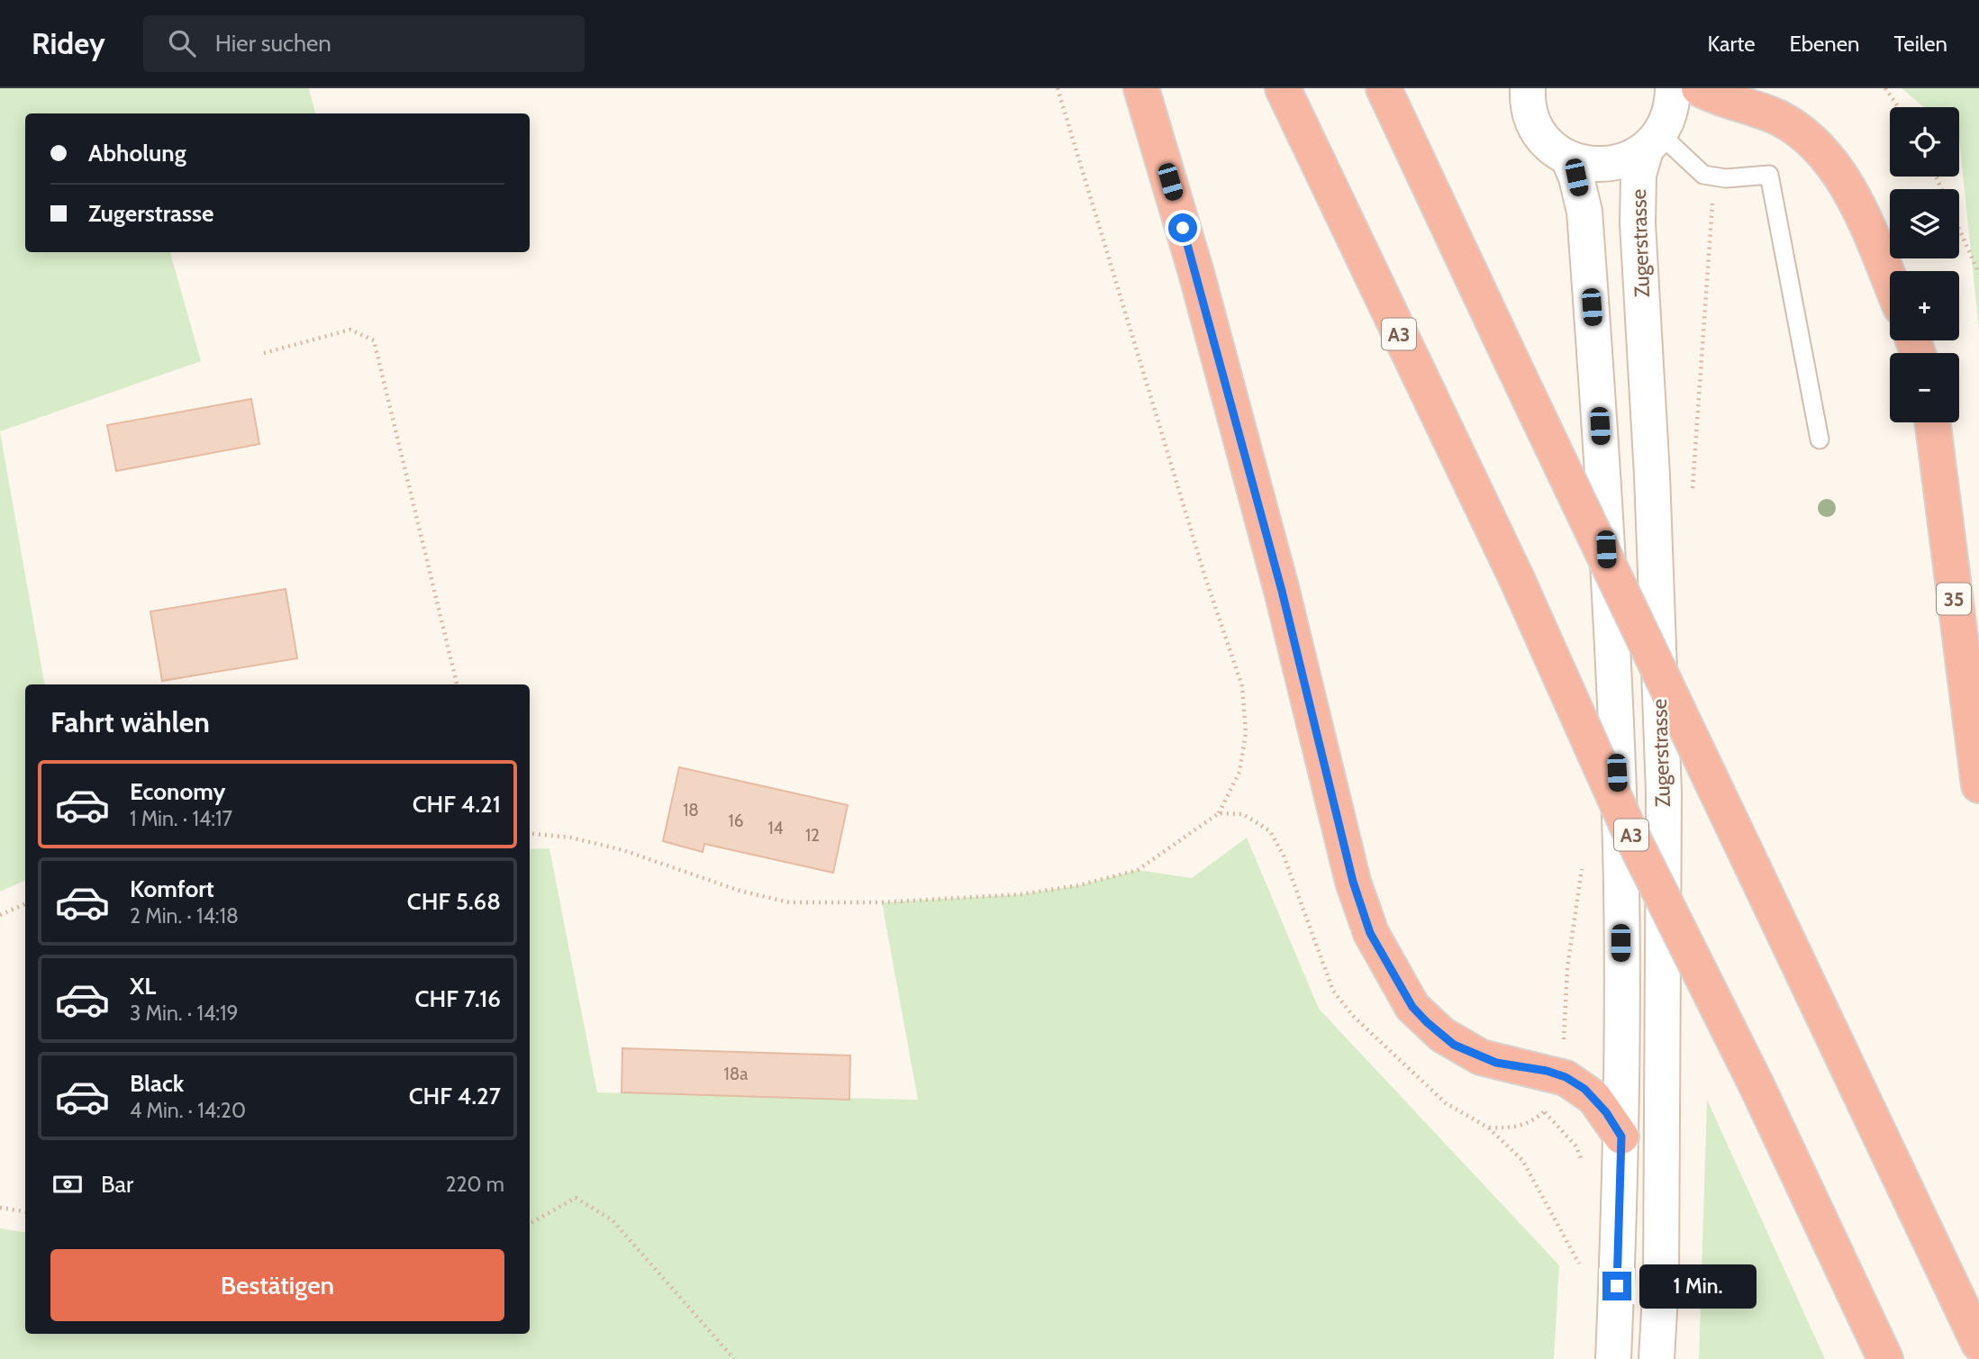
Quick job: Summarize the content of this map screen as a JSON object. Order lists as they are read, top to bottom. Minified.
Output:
{"streets":{"highway":["A3","35"],"main road":["Zugerstrasse"]},"house_numbers":["18","16","14","12","18a"],"page":{"header":"Ridey","search":"Hier suchen","nav":["Karte","Ebenen","Teilen"],"map_buttons":["+","−"],"banner":["Abholung","Zugerstrasse"],"heading":"Fahrt wählen","list":[{"name":"Economy","note":"1 Min. · 14:17","value":"CHF 4.21"},{"name":"Komfort","note":"2 Min. · 14:18","value":"CHF 5.68"},{"name":"XL","note":"3 Min. · 14:19","value":"CHF 7.16"},{"name":"Black","note":"4 Min. · 14:20","value":"CHF 4.27"}],"pay":["Bar","220 m"],"buttons":"Bestätigen","bubble":"1 Min."}}
